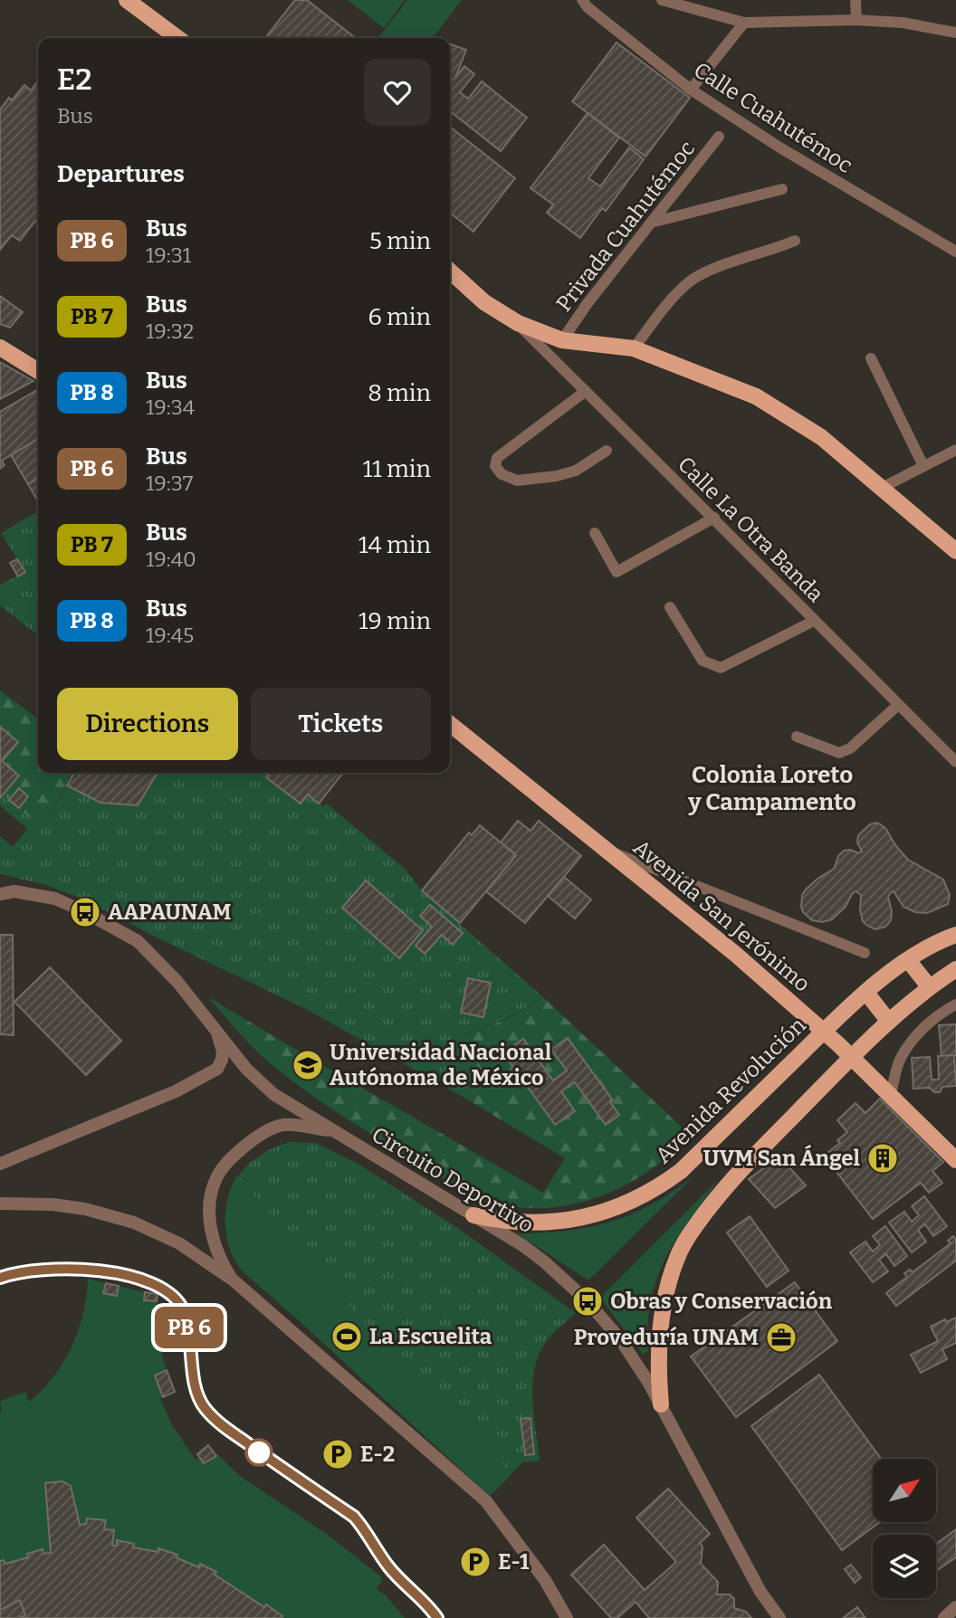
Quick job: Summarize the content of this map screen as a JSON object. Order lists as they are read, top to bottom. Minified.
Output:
{"streets":{"main road":["Avenida San Jerónimo","Avenida Revolución"],"street":["Calle Cuahutémoc","Privada Cuahutémoc","Calle La Otra Banda","Circuito Deportivo"]},"crossings":[["Avenida Revolución","Circuito Deportivo"]],"districts":["Colonia Loreto y Campamento"],"places":{"bus stop":["AAPAUNAM","Obras y Conservación"],"school or university":["Universidad Nacional Autónoma de México"],"building":["UVM San Ángel"],"sports":["La Escuelita"],"office":["Proveduría UNAM"],"parking":["E-2","E-1"]},"north":"top right","page":{"on_map":"PB 6","heading":[["E2","Bus"],"Departures"],"list":[{"mark":"PB 6","name":"Bus","note":"19:31","value":"5 min"},{"mark":"PB 7","name":"Bus","note":"19:32","value":"6 min"},{"mark":"PB 8","name":"Bus","note":"19:34","value":"8 min"},{"mark":"PB 6","name":"Bus","note":"19:37","value":"11 min"},{"mark":"PB 7","name":"Bus","note":"19:40","value":"14 min"},{"mark":"PB 8","name":"Bus","note":"19:45","value":"19 min"}],"buttons":["Directions","Tickets"]}}
